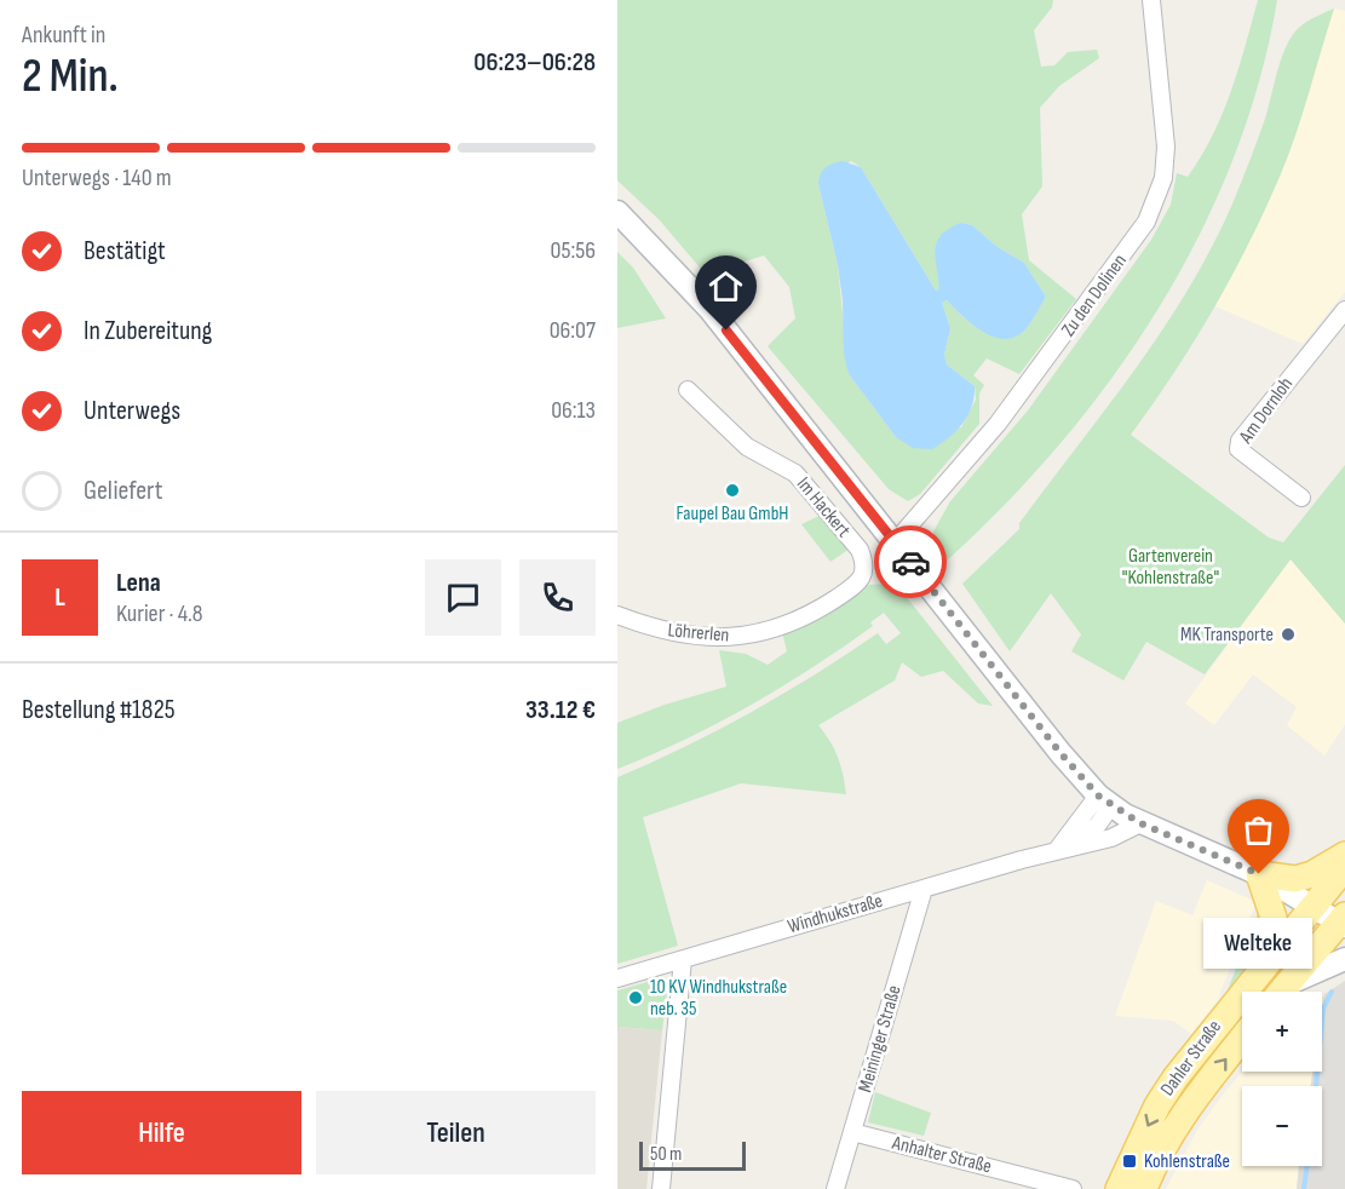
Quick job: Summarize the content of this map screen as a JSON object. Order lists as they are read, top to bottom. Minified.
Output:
{"streets":{"main road":["Dahler Straße"],"street":["Zu den Dolinen","Am Dornloh","Im Hackert","Löhrerlen","Windhukstraße","Meininger Straße","Anhalter Straße"]},"crossings":[["Im Hackert","Löhrerlen"],["Windhukstraße","Meininger Straße"],["Meininger Straße","Anhalter Straße"]],"parks":["Gartenverein \"Kohlenstraße\""],"places":{"other":["Faupel Bau GmbH","MK Transporte","Welteke","10 KV Windhukstraße neb. 35"],"transit":["Kohlenstraße"]},"scale_bar":"50 m","page":{"heading":["2 Min.","Ankunft in","06:23–06:28"],"panel":["Lena","Kurier · 4.8","Bestellung #1825","33.12 €"],"bar":"Unterwegs · 140 m","list":[["Bestätigt","05:56"],["In Zubereitung","06:07"],["Unterwegs","06:13"],"Geliefert"],"round":"L","bubble":"Welteke","map_buttons":["+","−"],"buttons":["Hilfe","Teilen"],"scale":"50 m"}}
